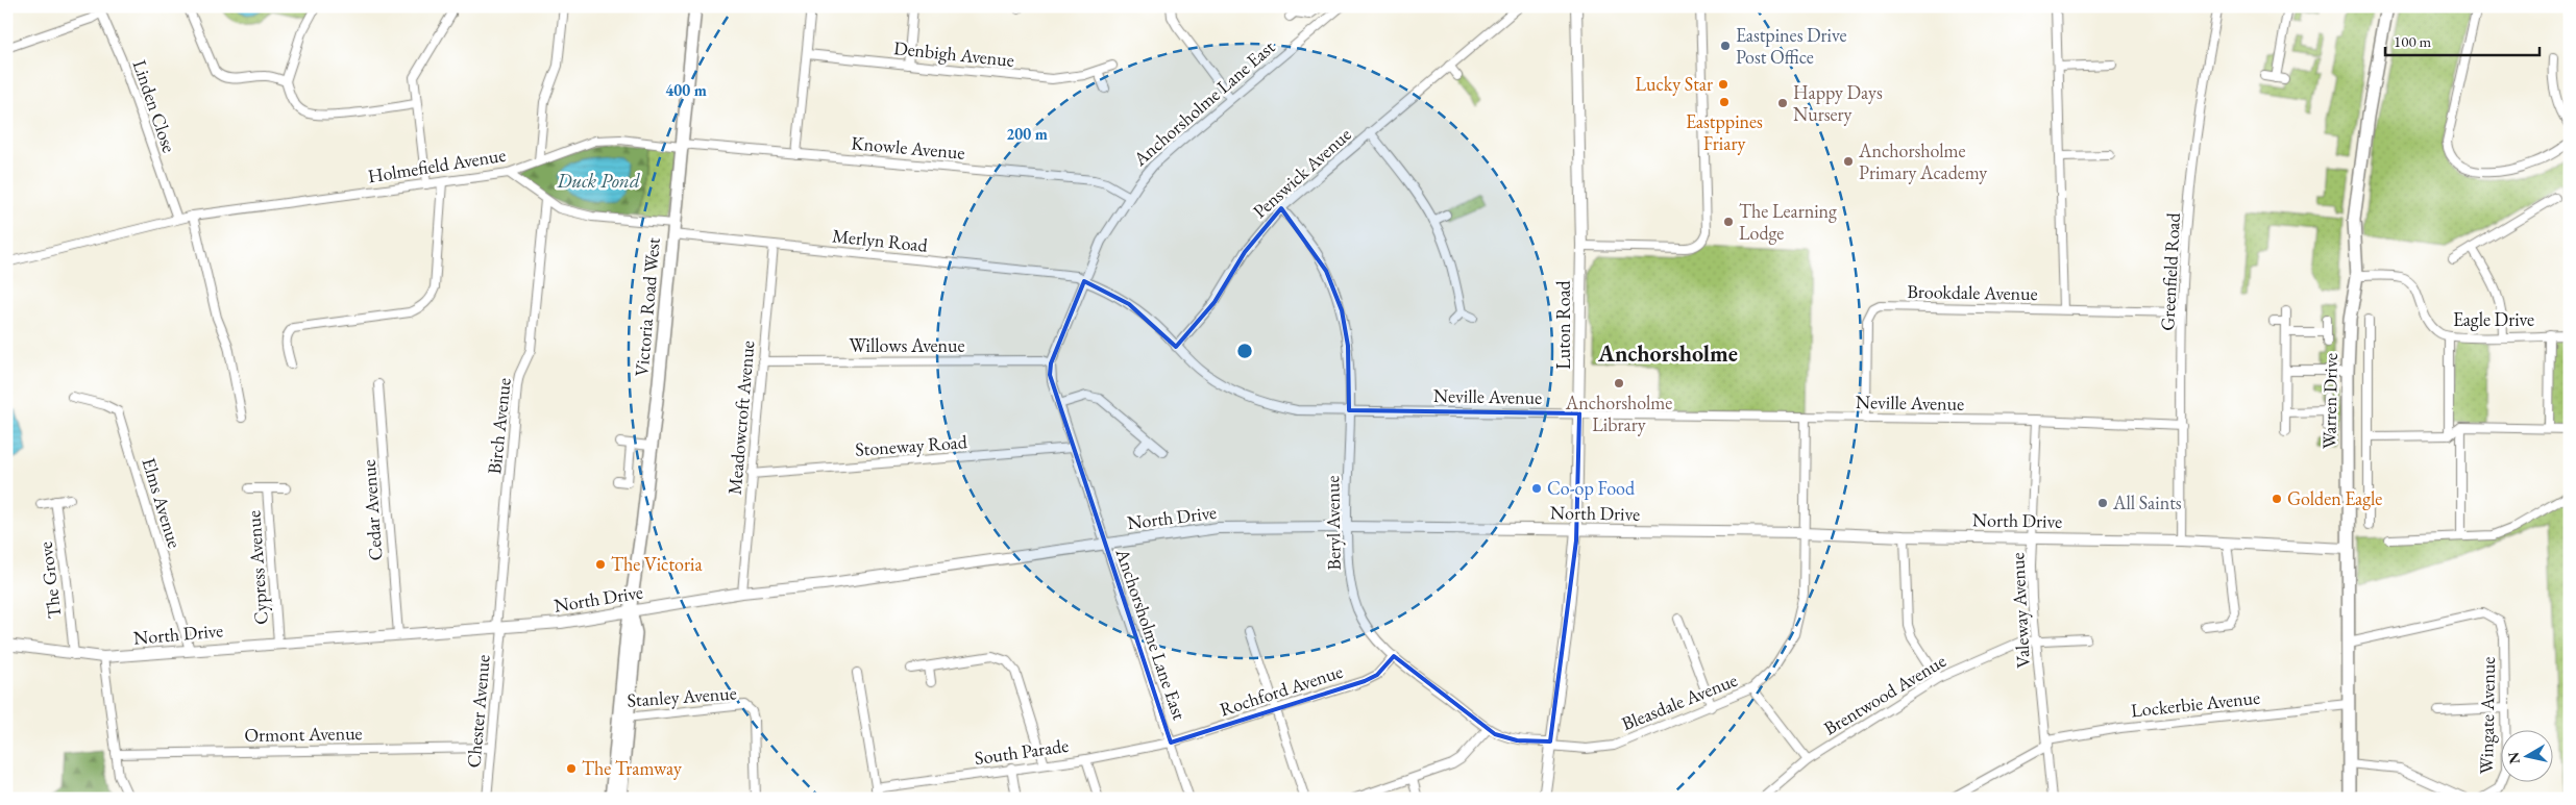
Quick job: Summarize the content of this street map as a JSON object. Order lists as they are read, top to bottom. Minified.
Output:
{"streets":{"main road":["Victoria Road West","Warren Drive"],"street":["Denbigh Avenue","Anchorsholme Lane East","Linden Close","Knowle Avenue","Holmefield Avenue","Penswick Avenue","Merlyn Road","Greenfield Road","Brookdale Avenue","Eagle Drive","Luton Road","Willows Avenue","Neville Avenue","Meadowcroft Avenue","Birch Avenue","Stoneway Road","Elms Avenue","Cedar Avenue","North Drive","Beryl Avenue","Cypress Avenue","The Grove","Valeway Avenue","Rochford Avenue","Brentwood Avenue","Stanley Avenue","Bleasdale Avenue","Lockerbie Avenue","Chester Avenue","Wingate Avenue","Ormont Avenue","South Parade"]},"crossings":[["Anchorsholme Lane East","Knowle Avenue"],["Anchorsholme Lane East","Merlyn Road"],["Anchorsholme Lane East","Willows Avenue"],["Anchorsholme Lane East","Neville Avenue"],["Anchorsholme Lane East","Stoneway Road"],["Anchorsholme Lane East","North Drive"],["Anchorsholme Lane East","Rochford Avenue"],["Anchorsholme Lane East","South Parade"],["Linden Close","Holmefield Avenue"],["Knowle Avenue","Holmefield Avenue"],["Knowle Avenue","Victoria Road West"],["Holmefield Avenue","Merlyn Road"],["Holmefield Avenue","Victoria Road West"],["Penswick Avenue","Neville Avenue"],["Penswick Avenue","Beryl Avenue"],["Merlyn Road","Victoria Road West"],["Merlyn Road","Neville Avenue"],["Merlyn Road","Meadowcroft Avenue"],["Merlyn Road","Birch Avenue"],["Greenfield Road","Brookdale Avenue"],["Greenfield Road","Neville Avenue"],["Greenfield Road","North Drive"],["Brookdale Avenue","Neville Avenue"],["Victoria Road West","North Drive"],["Victoria Road West","Stanley Avenue"],["Eagle Drive","Warren Drive"],["Luton Road","Neville Avenue"],["Luton Road","North Drive"],["Luton Road","Beryl Avenue"],["Luton Road","Bleasdale Avenue"],["Willows Avenue","Meadowcroft Avenue"],["Neville Avenue","Beryl Avenue"],["Neville Avenue","Valeway Avenue"],["Neville Avenue","Bleasdale Avenue"],["Warren Drive","North Drive"],["Warren Drive","Lockerbie Avenue"],["Warren Drive","Wingate Avenue"],["Meadowcroft Avenue","Stoneway Road"],["Meadowcroft Avenue","North Drive"],["Birch Avenue","North Drive"],["Birch Avenue","Chester Avenue"],["Elms Avenue","North Drive"],["Cedar Avenue","North Drive"],["North Drive","Beryl Avenue"],["North Drive","Cypress Avenue"],["North Drive","The Grove"],["North Drive","Valeway Avenue"],["North Drive","Bleasdale Avenue"],["North Drive","Chester Avenue"],["Beryl Avenue","Rochford Avenue"],["Beryl Avenue","Bleasdale Avenue"],["Valeway Avenue","Brentwood Avenue"],["Valeway Avenue","Lockerbie Avenue"],["Rochford Avenue","South Parade"],["Chester Avenue","Ormont Avenue"]],"districts":["Anchorsholme"],"water":["Duck Pond"],"places":["Eastpines Drive Post Office","Lucky Star","Eastppines Friary","Happy Days Nursery","Anchorsholme Primary Academy","The Learning Lodge","Anchorsholme Library","Co-op Food","Golden Eagle","All Saints","The Victoria","The Tramway"],"scale_bar":"100 m","north":"left","rings":["400 m","200 m"]}
